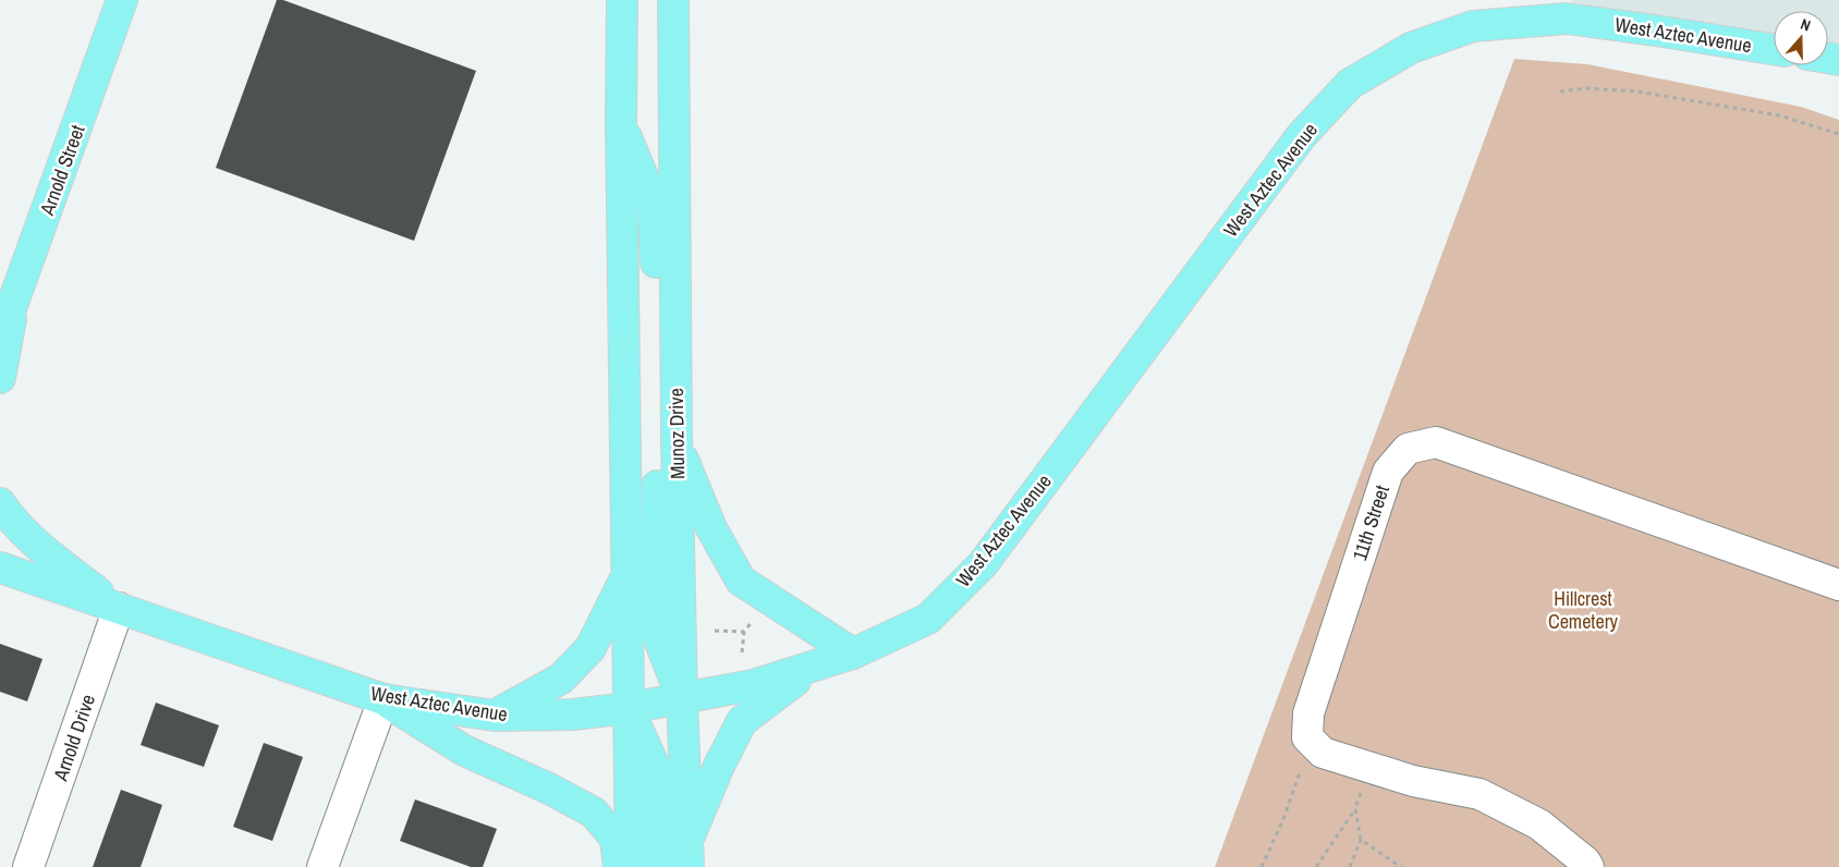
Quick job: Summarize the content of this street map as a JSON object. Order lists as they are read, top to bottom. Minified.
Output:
{"streets":{"main road":["West Aztec Avenue","Arnold Street","Munoz Drive"],"street":["11th Street","Arnold Drive"]},"crossings":[["West Aztec Avenue","Munoz Drive"],["West Aztec Avenue","Arnold Drive"]],"parks":["Hillcrest Cemetery"],"north":"top"}
